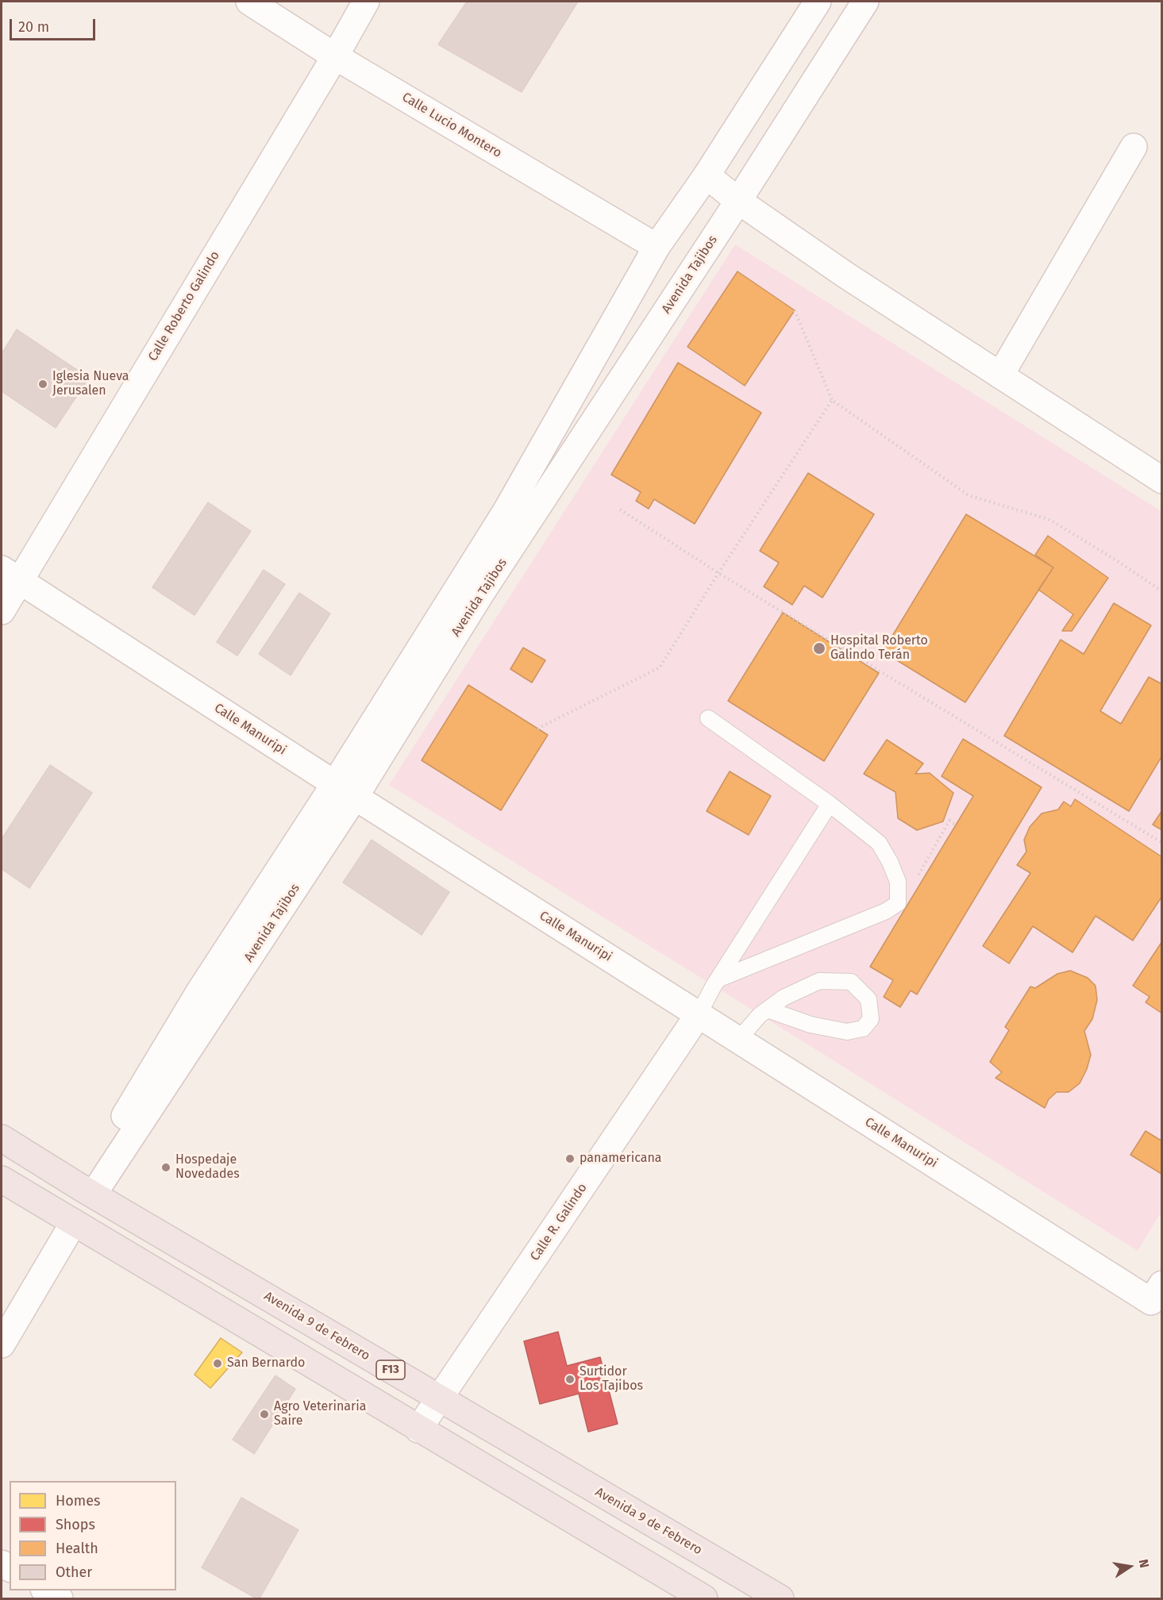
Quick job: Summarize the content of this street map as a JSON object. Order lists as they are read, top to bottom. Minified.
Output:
{"streets":{"highway":["Avenida 9 de Febrero","F13"],"street":["Calle Lucio Montero","Avenida Tajibos","Calle Roberto Galindo","Calle Manuripi","Calle R. Galindo"]},"crossings":[["Calle Lucio Montero","Avenida Tajibos"],["Calle Lucio Montero","Calle Roberto Galindo"],["Avenida Tajibos","Calle Manuripi"],["Avenida Tajibos","Avenida 9 de Febrero"],["Calle Roberto Galindo","Calle Manuripi"],["Calle Manuripi","Calle R. Galindo"],["Calle R. Galindo","Avenida 9 de Febrero"]],"places":["Iglesia Nueva Jerusalen","Hospital Roberto Galindo Terán","panamericana","Hospedaje Novedades","San Bernardo","Surtidor Los Tajibos","Agro Veterinaria Saire"],"legend":["Homes","Shops","Health","Other"],"scale_bar":"20 m","north":"right"}
